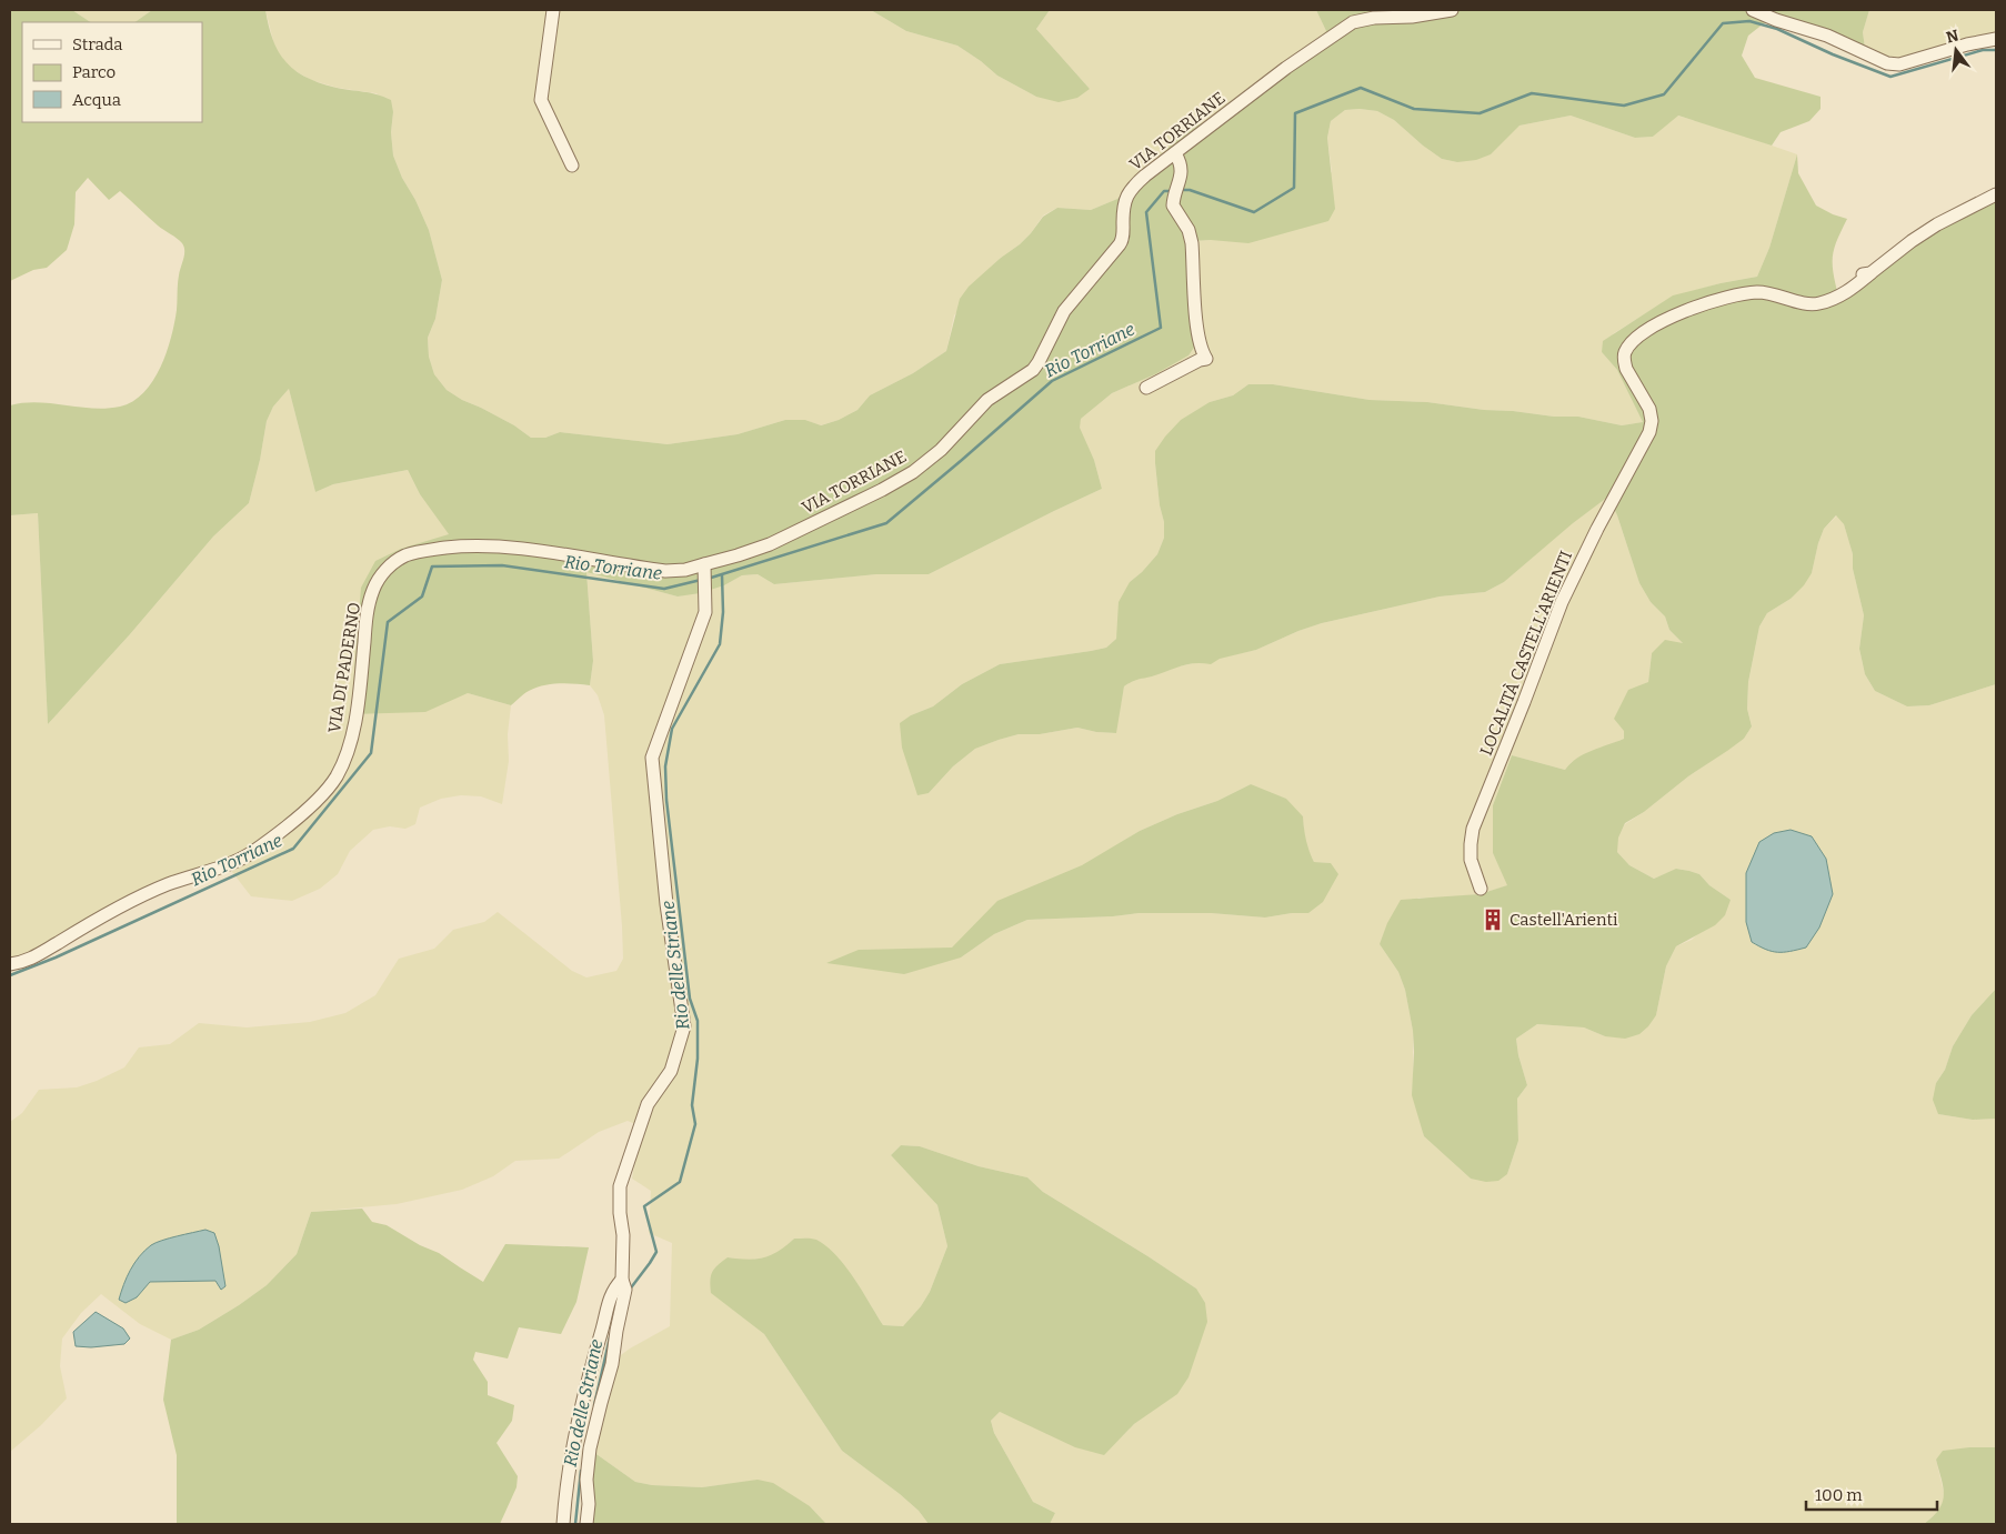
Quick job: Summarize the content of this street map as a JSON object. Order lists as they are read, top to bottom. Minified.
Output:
{"streets":{"street":["VIA TORRIANE","LOCALITÀ CASTELL'ARIENTI","VIA DI PADERNO"]},"crossings":[["VIA TORRIANE","VIA DI PADERNO"]],"water":["Rio Torriane","Rio delle Striane"],"places":{"building":["Castell'Arienti"]},"legend":["Strada","Parco","Acqua"],"scale_bar":"100 m","north":"top"}
